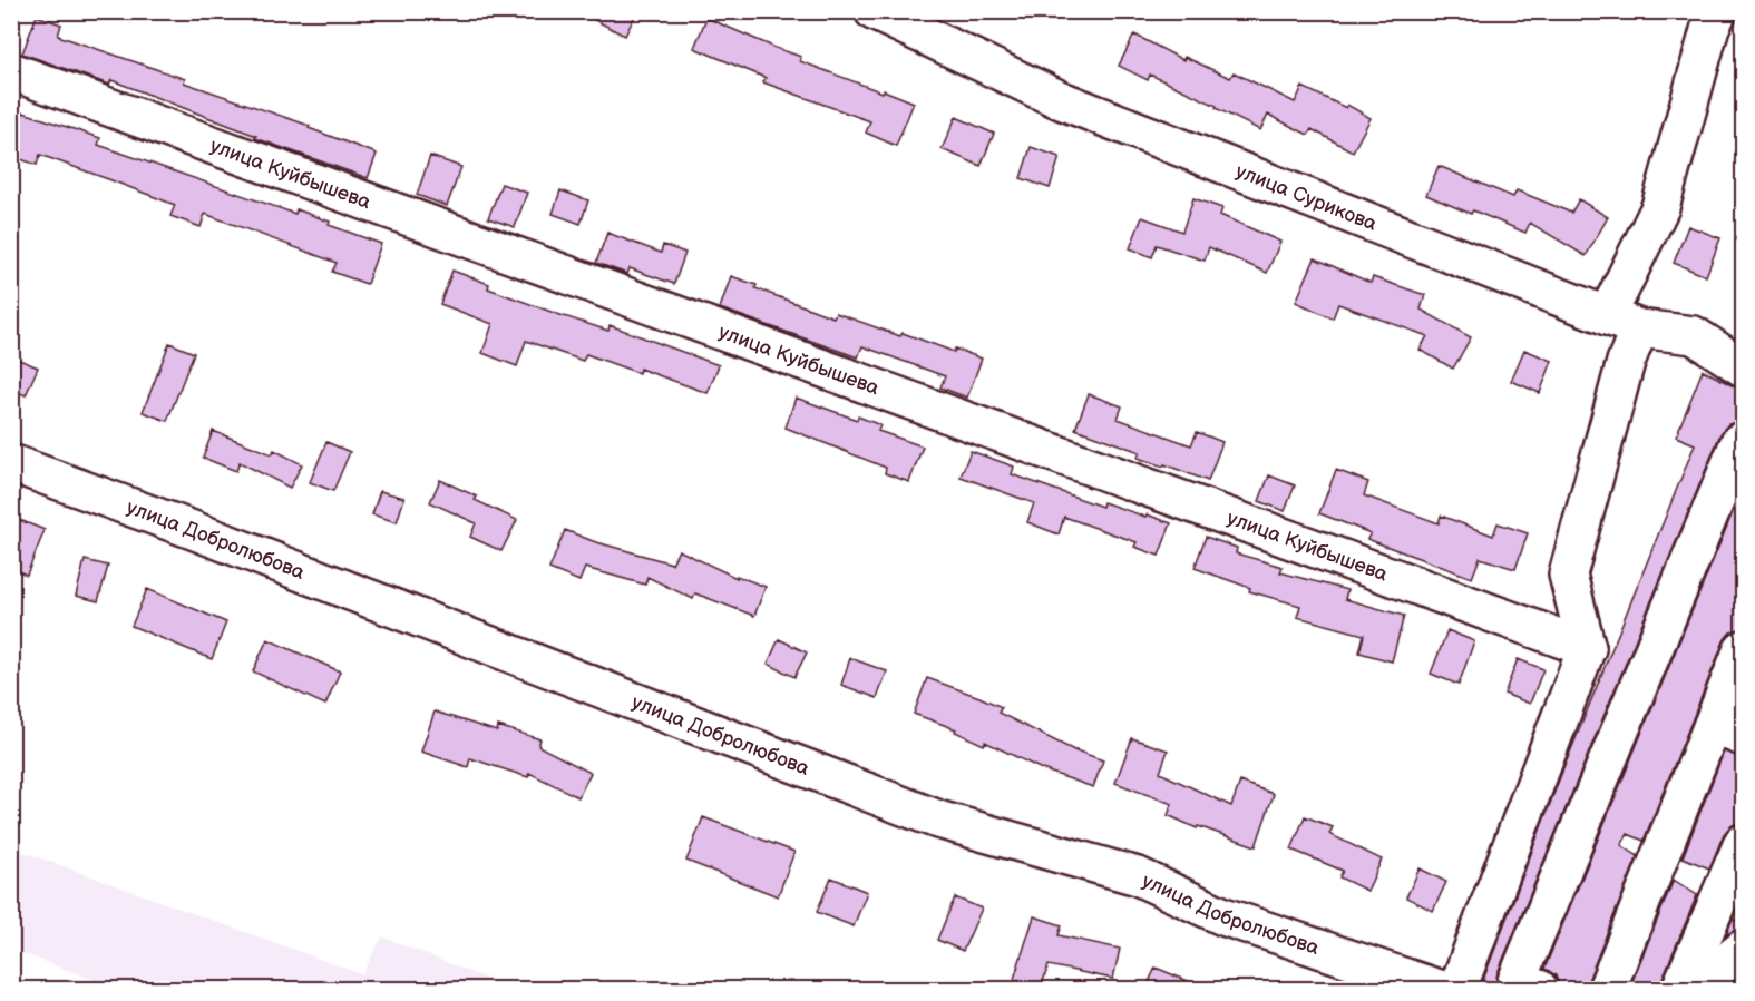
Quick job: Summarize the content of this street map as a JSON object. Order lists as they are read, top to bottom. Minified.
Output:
{"streets":{"street":["улица Куйбышева","улица Сурикова","улица Добролюбова"]}}
